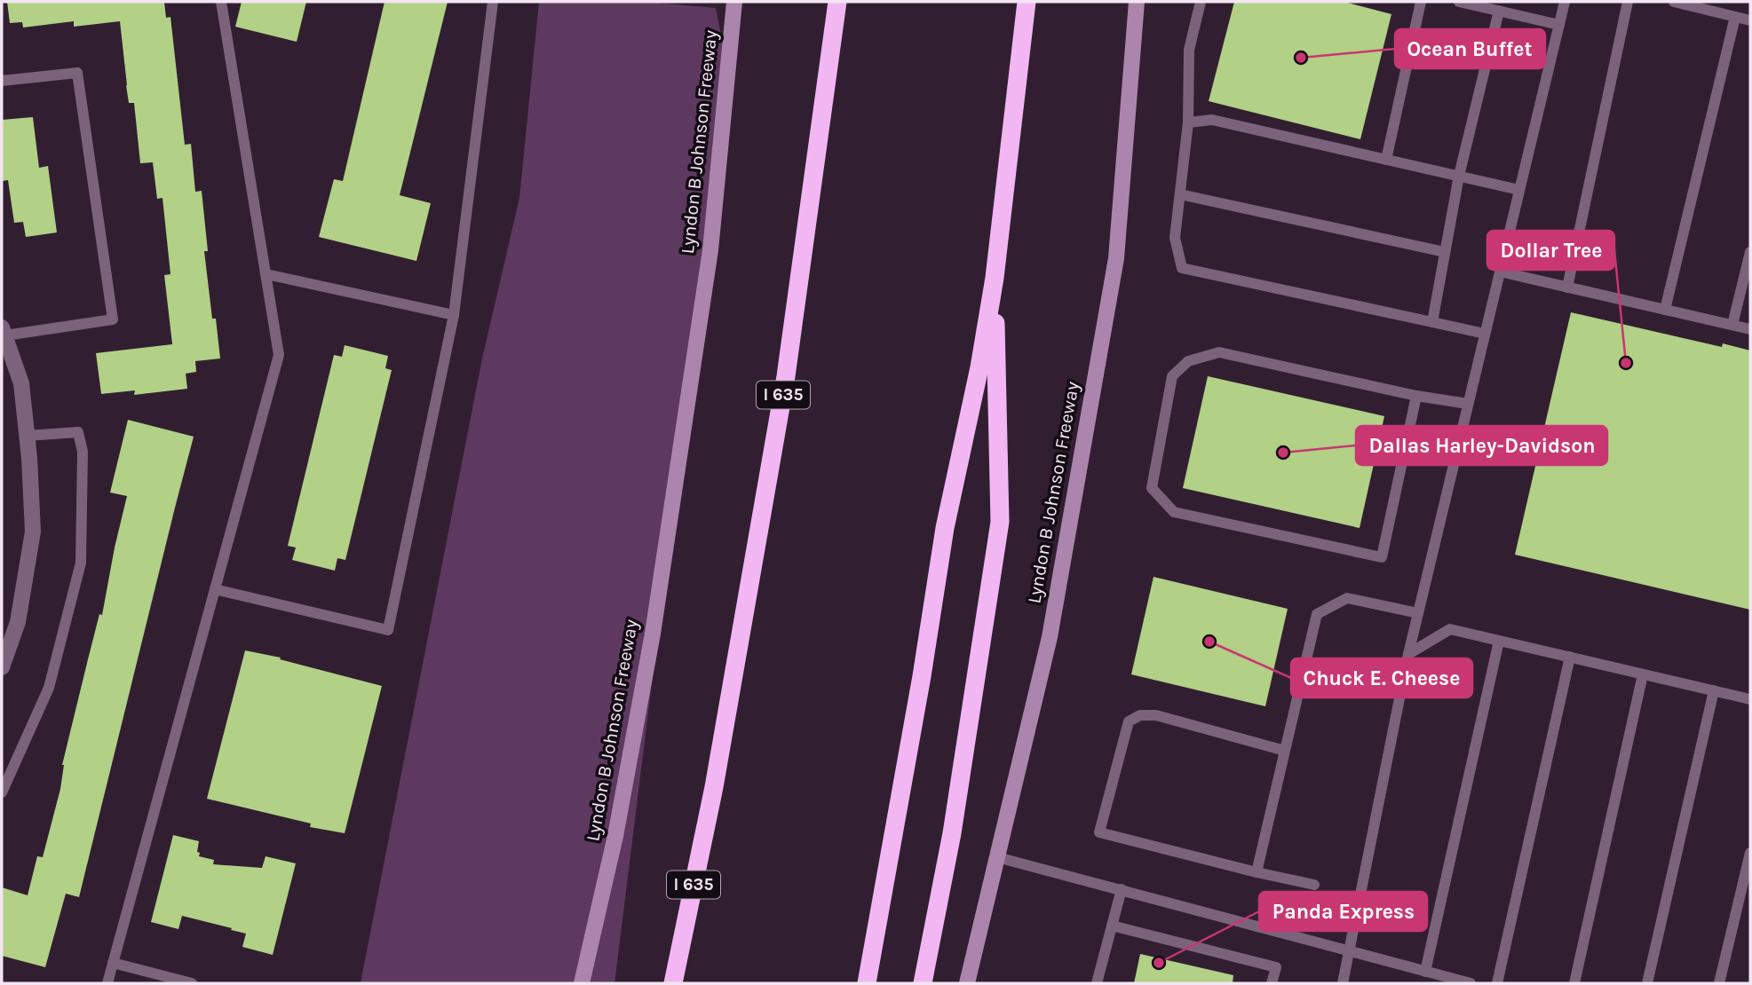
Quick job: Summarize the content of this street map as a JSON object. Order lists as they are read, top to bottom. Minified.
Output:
{"streets":{"highway":["I 635"],"main road":["Lyndon B Johnson Freeway"]},"places":["Ocean Buffet","Dollar Tree","Dallas Harley-Davidson","Chuck E. Cheese","Panda Express"]}
